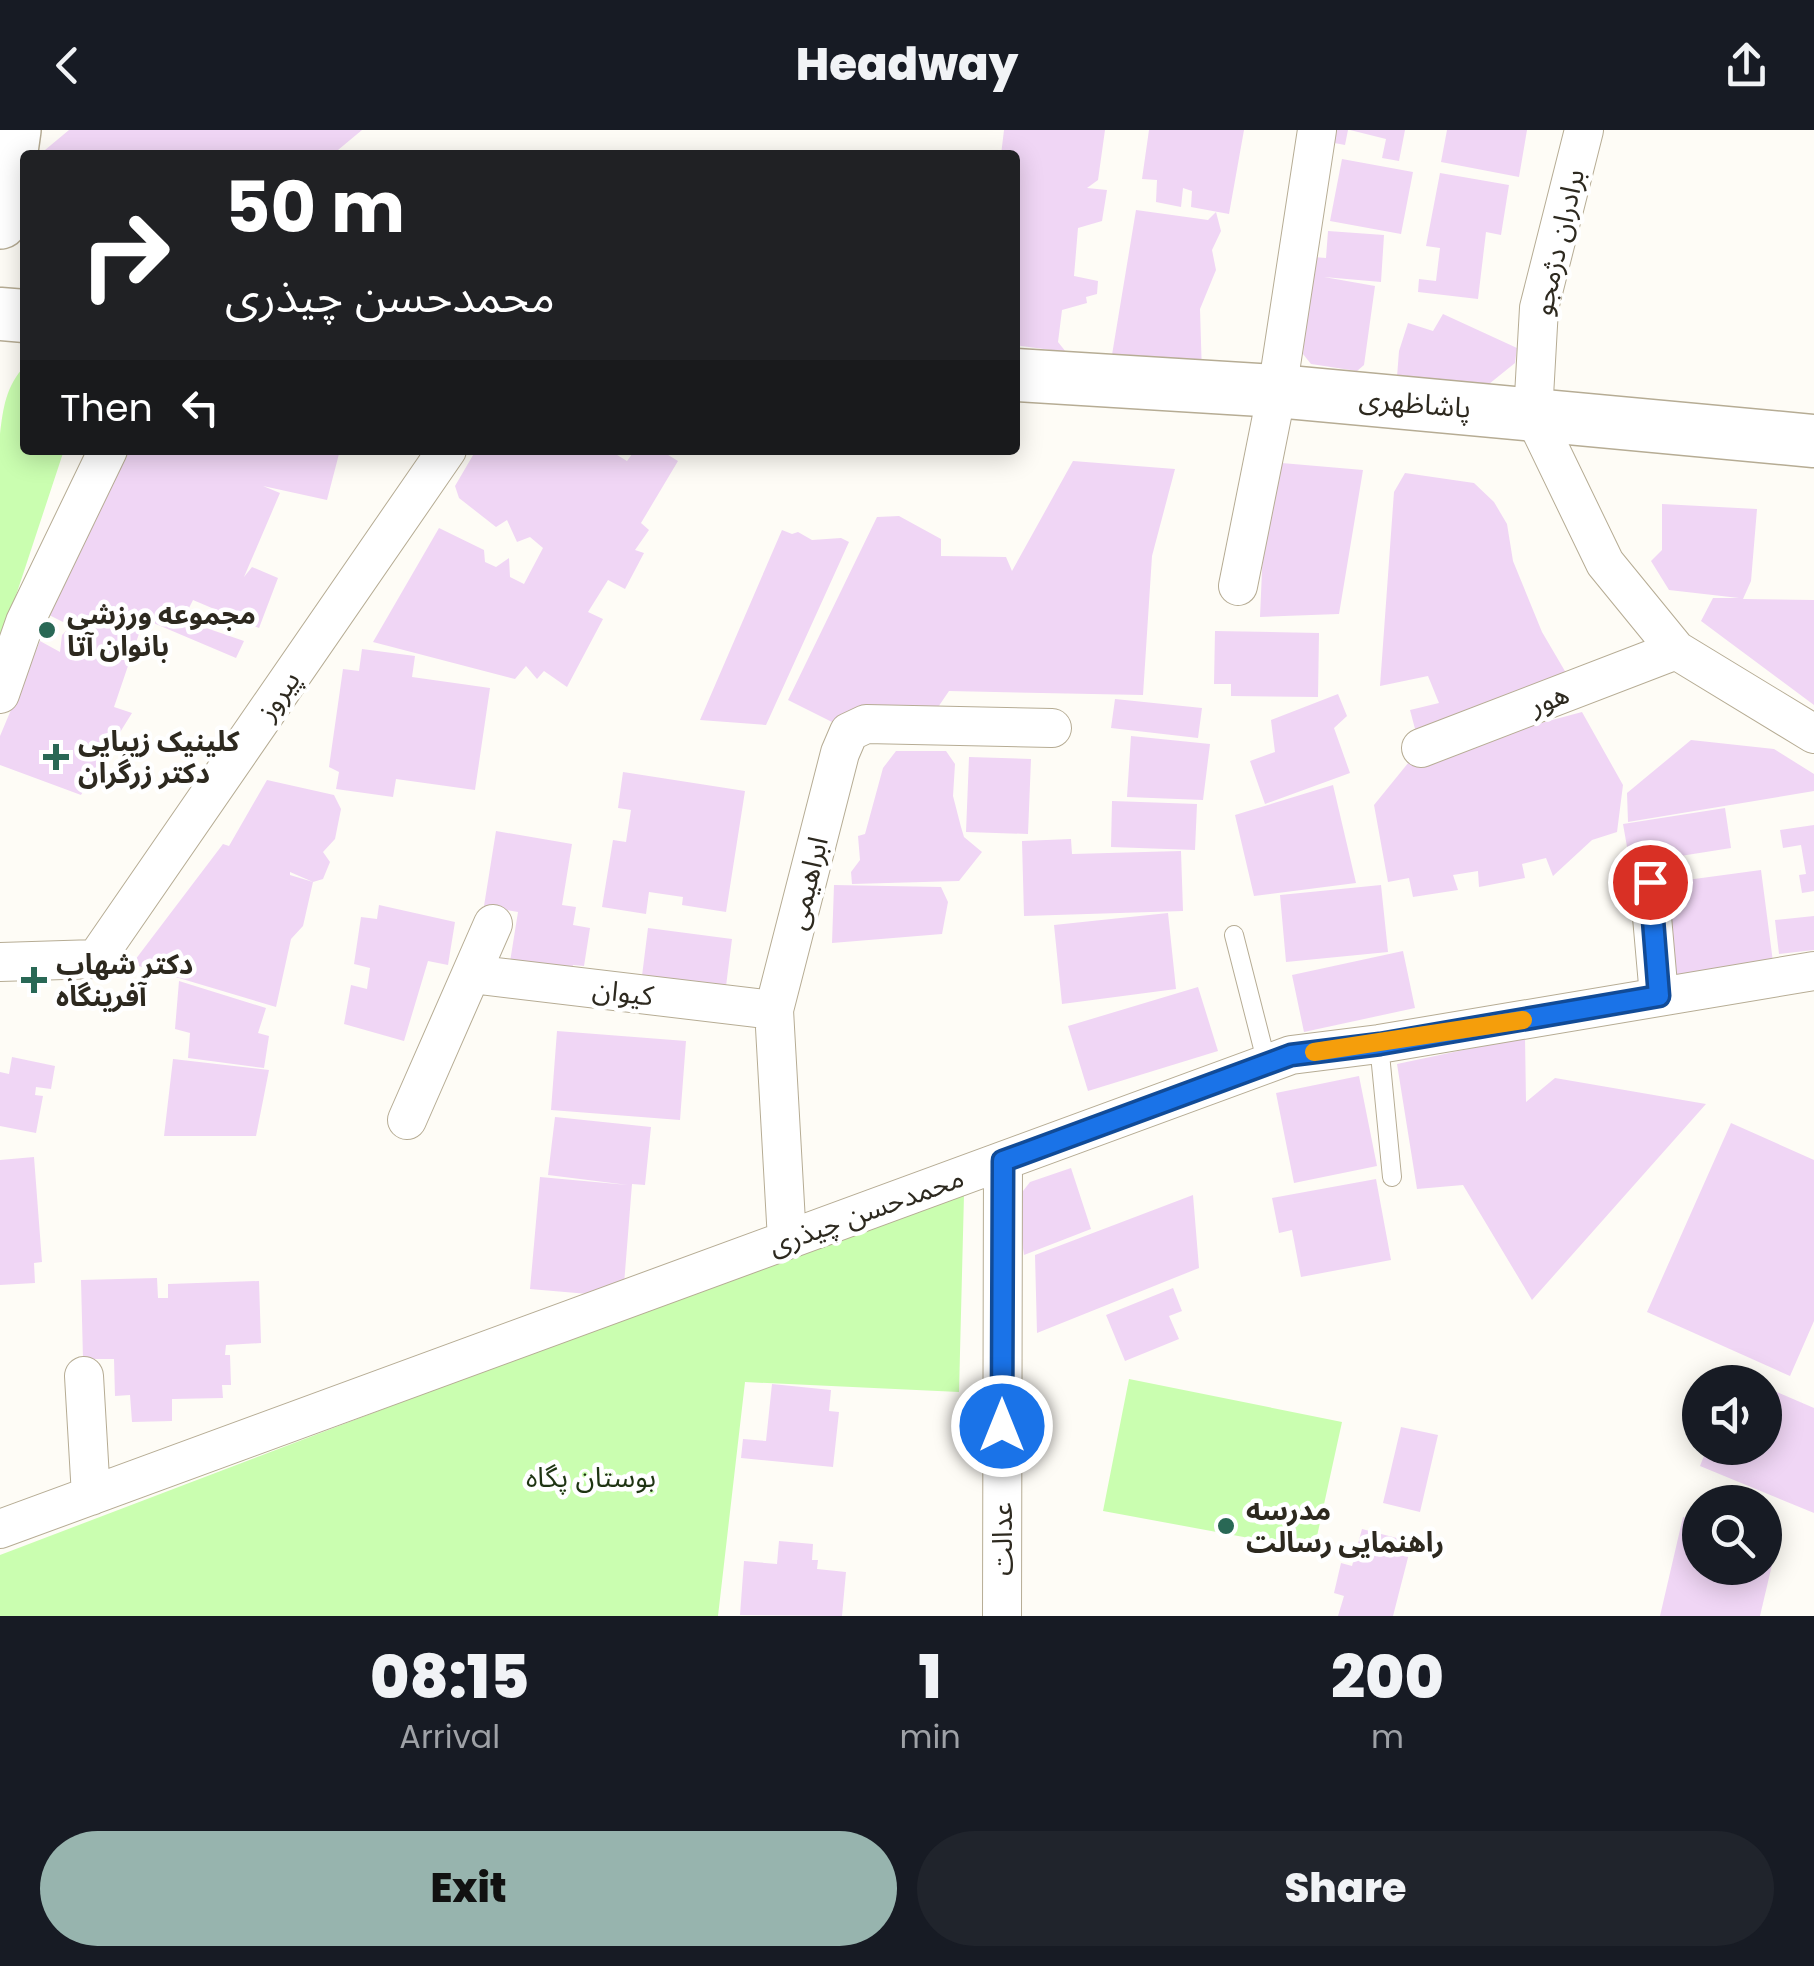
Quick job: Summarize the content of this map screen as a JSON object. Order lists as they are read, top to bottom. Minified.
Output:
{"streets":{"main road":["پاشاظهری"],"street":["برادران دژمجو","پیروز","هور","ابراهیمی","کیوان","محمدحسن چیذری","عدالت"]},"crossings":[["برادران دژمجو","پاشاظهری"],["ابراهیمی","کیوان"],["ابراهیمی","محمدحسن چیذری"],["محمدحسن چیذری","عدالت"]],"parks":["بوستان پگاه"],"places":{"other":["مجموعه ورزشی بانوان آتا","مدرسه راهنمایی رسالت"],"health":["کلینیک زیبایی دکتر زرگران","دکتر شهاب آفرینگاه"]},"page":{"header":"Headway","turn":["50 m","محمدحسن چیذری"],"then":"Then","eta":["08:15","Arrival","1","min","200","m"],"buttons":["Exit","Share"]}}
